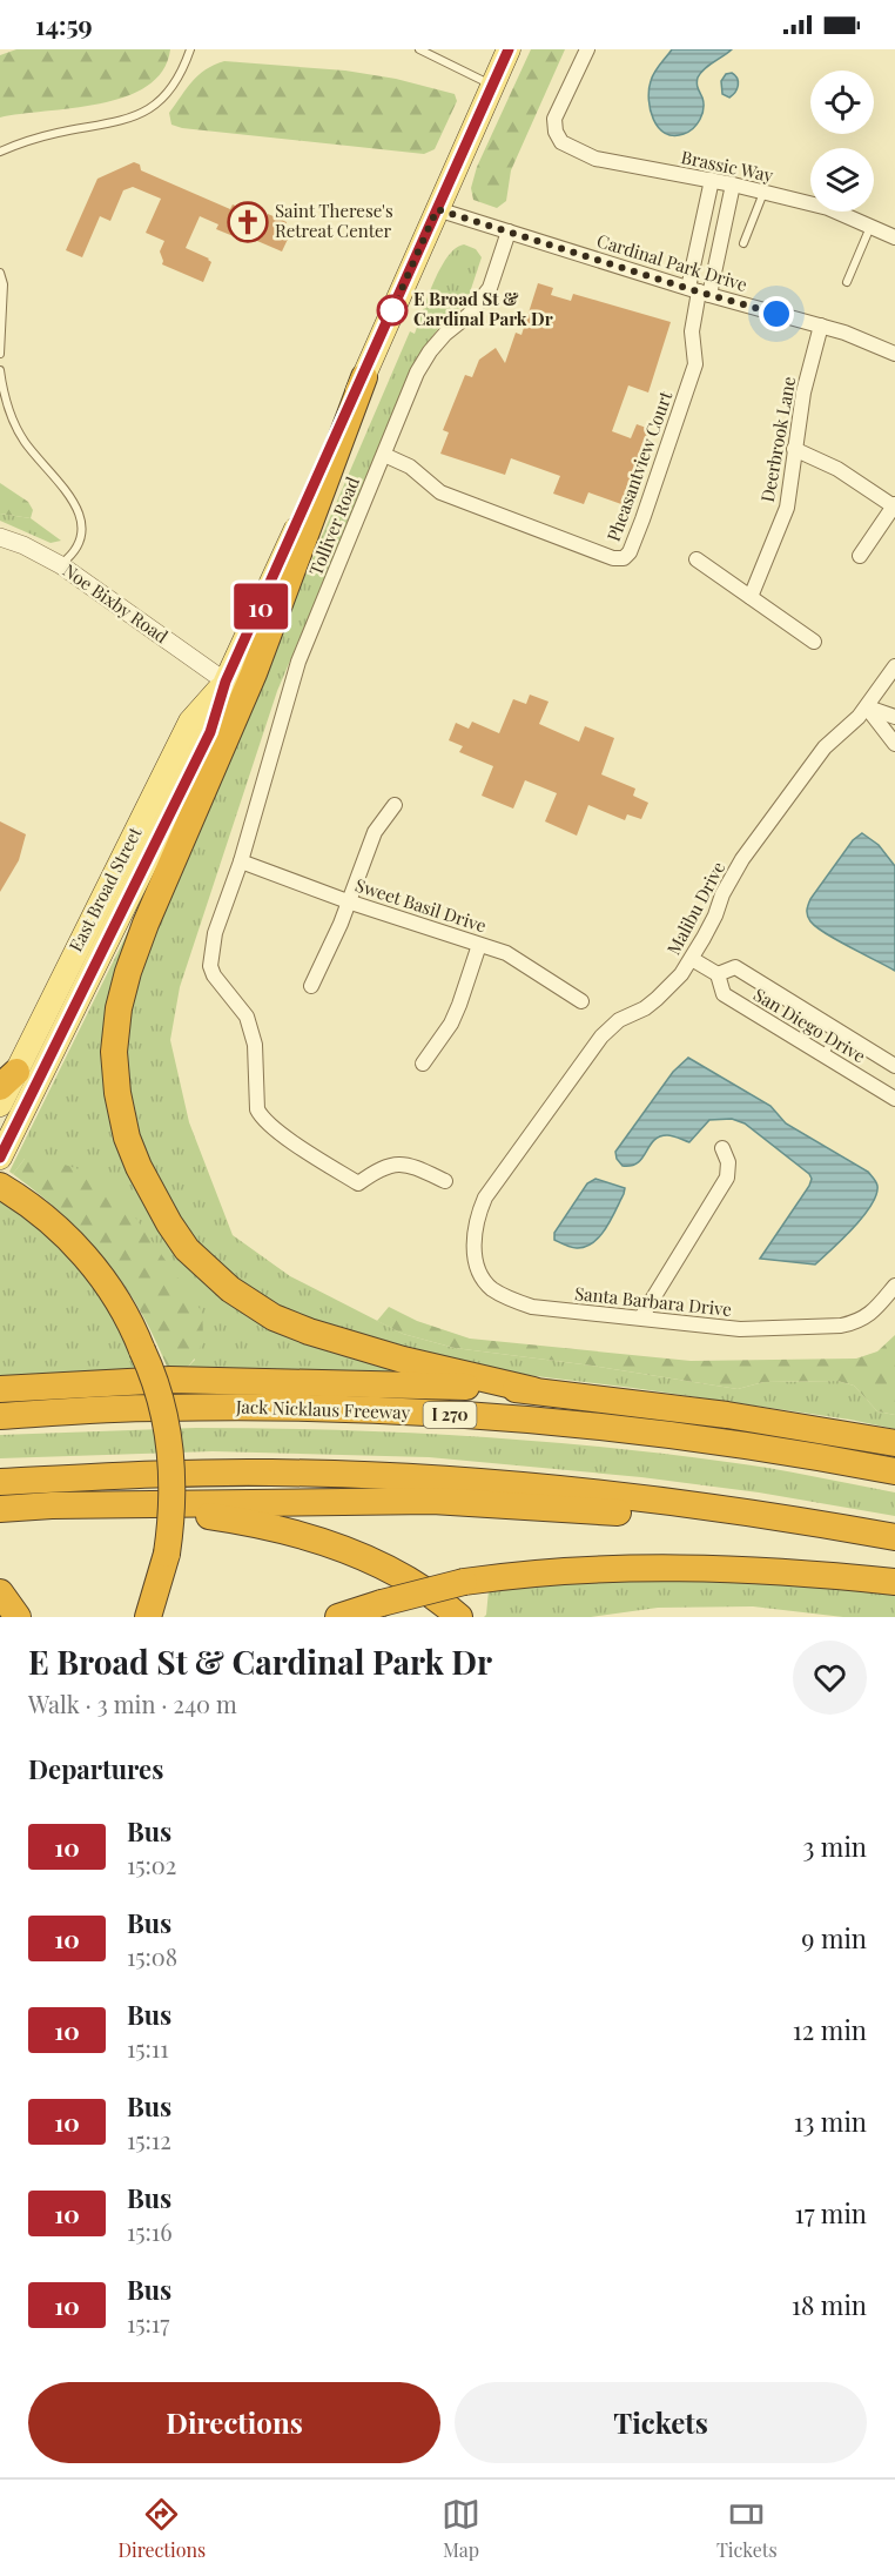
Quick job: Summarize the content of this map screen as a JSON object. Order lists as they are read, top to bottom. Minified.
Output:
{"streets":{"highway":["Jack Nicklaus Freeway","I 270"],"main road":["East Broad Street"],"street":["Brassic Way","Cardinal Park Drive","Deerbrook Lane","Pheasantview Court","Tolliver Road","Noe Bixby Road","Sweet Basil Drive","Malibu Drive","San Diego Drive","Santa Barbara Drive"]},"crossings":[["Cardinal Park Drive","Deerbrook Lane"],["Cardinal Park Drive","Pheasantview Court"],["Cardinal Park Drive","Tolliver Road"],["Cardinal Park Drive","East Broad Street"],["Pheasantview Court","Tolliver Road"],["Tolliver Road","Sweet Basil Drive"],["Noe Bixby Road","East Broad Street"],["Malibu Drive","San Diego Drive"],["Malibu Drive","Santa Barbara Drive"]],"places":{"church":["Saint Therese's Retreat Center"],"other":["E Broad St & Cardinal Park Dr"]},"lines":["bus line 10"],"page":{"status":"14:59","on_map":"10","heading":[["E Broad St & Cardinal Park Dr","Walk · 3 min · 240 m"],"Departures"],"list":[{"mark":"10","name":"Bus","note":"15:02","value":"3 min"},{"mark":"10","name":"Bus","note":"15:08","value":"9 min"},{"mark":"10","name":"Bus","note":"15:11","value":"12 min"},{"mark":"10","name":"Bus","note":"15:12","value":"13 min"},{"mark":"10","name":"Bus","note":"15:16","value":"17 min"},{"mark":"10","name":"Bus","note":"15:17","value":"18 min"}],"buttons":["Directions","Tickets"],"tabs":["Directions","Map","Tickets"]}}
